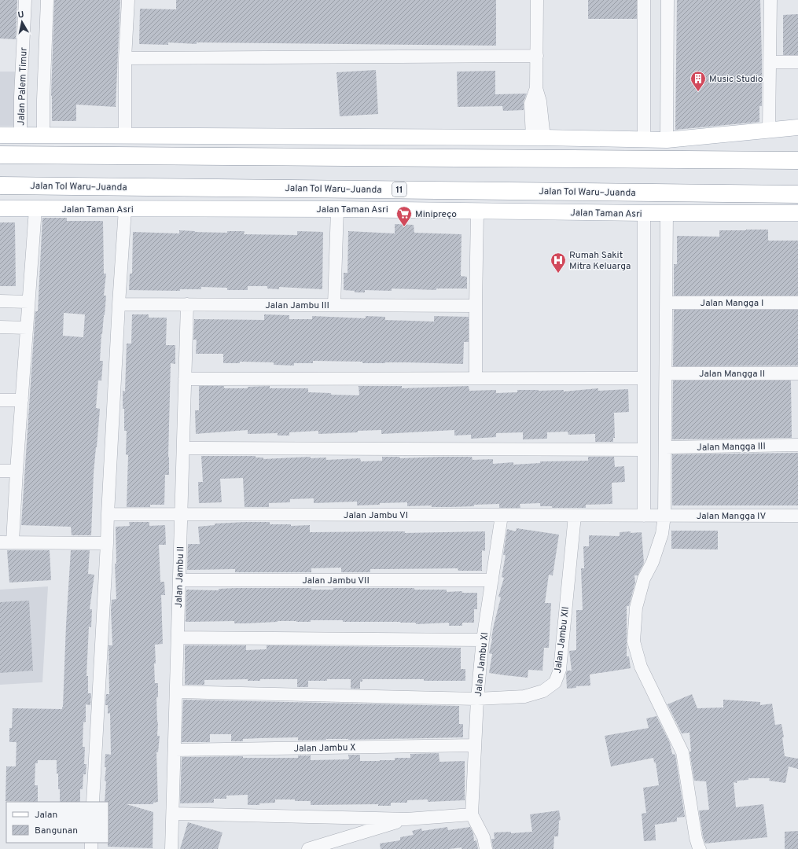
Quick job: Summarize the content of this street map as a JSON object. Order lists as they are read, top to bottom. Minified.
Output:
{"streets":{"highway":["Jalan Tol Waru–Juanda","11"],"main road":["Jalan Taman Asri"],"street":["Jalan Palem Timur","Jalan Mangga I","Jalan Jambu III","Jalan Mangga II","Jalan Mangga III","Jalan Jambu VI","Jalan Mangga IV","Jalan Jambu II","Jalan Jambu VII","Jalan Jambu XII","Jalan Jambu XI","Jalan Jambu X"]},"crossings":[["Jalan Jambu III","Jalan Jambu II"],["Jalan Jambu VI","Jalan Mangga IV"],["Jalan Jambu VI","Jalan Jambu II"],["Jalan Jambu VI","Jalan Jambu XII"],["Jalan Jambu VI","Jalan Jambu XI"],["Jalan Jambu II","Jalan Jambu VII"],["Jalan Jambu II","Jalan Jambu XII"],["Jalan Jambu II","Jalan Jambu X"],["Jalan Jambu VII","Jalan Jambu XI"],["Jalan Jambu XII","Jalan Jambu XI"],["Jalan Jambu XI","Jalan Jambu X"]],"places":{"building":["Music Studio"],"supermarket":["Minipreço"],"hospital":["Rumah Sakit Mitra Keluarga"]},"legend":["Jalan","Bangunan"],"north":"top"}
